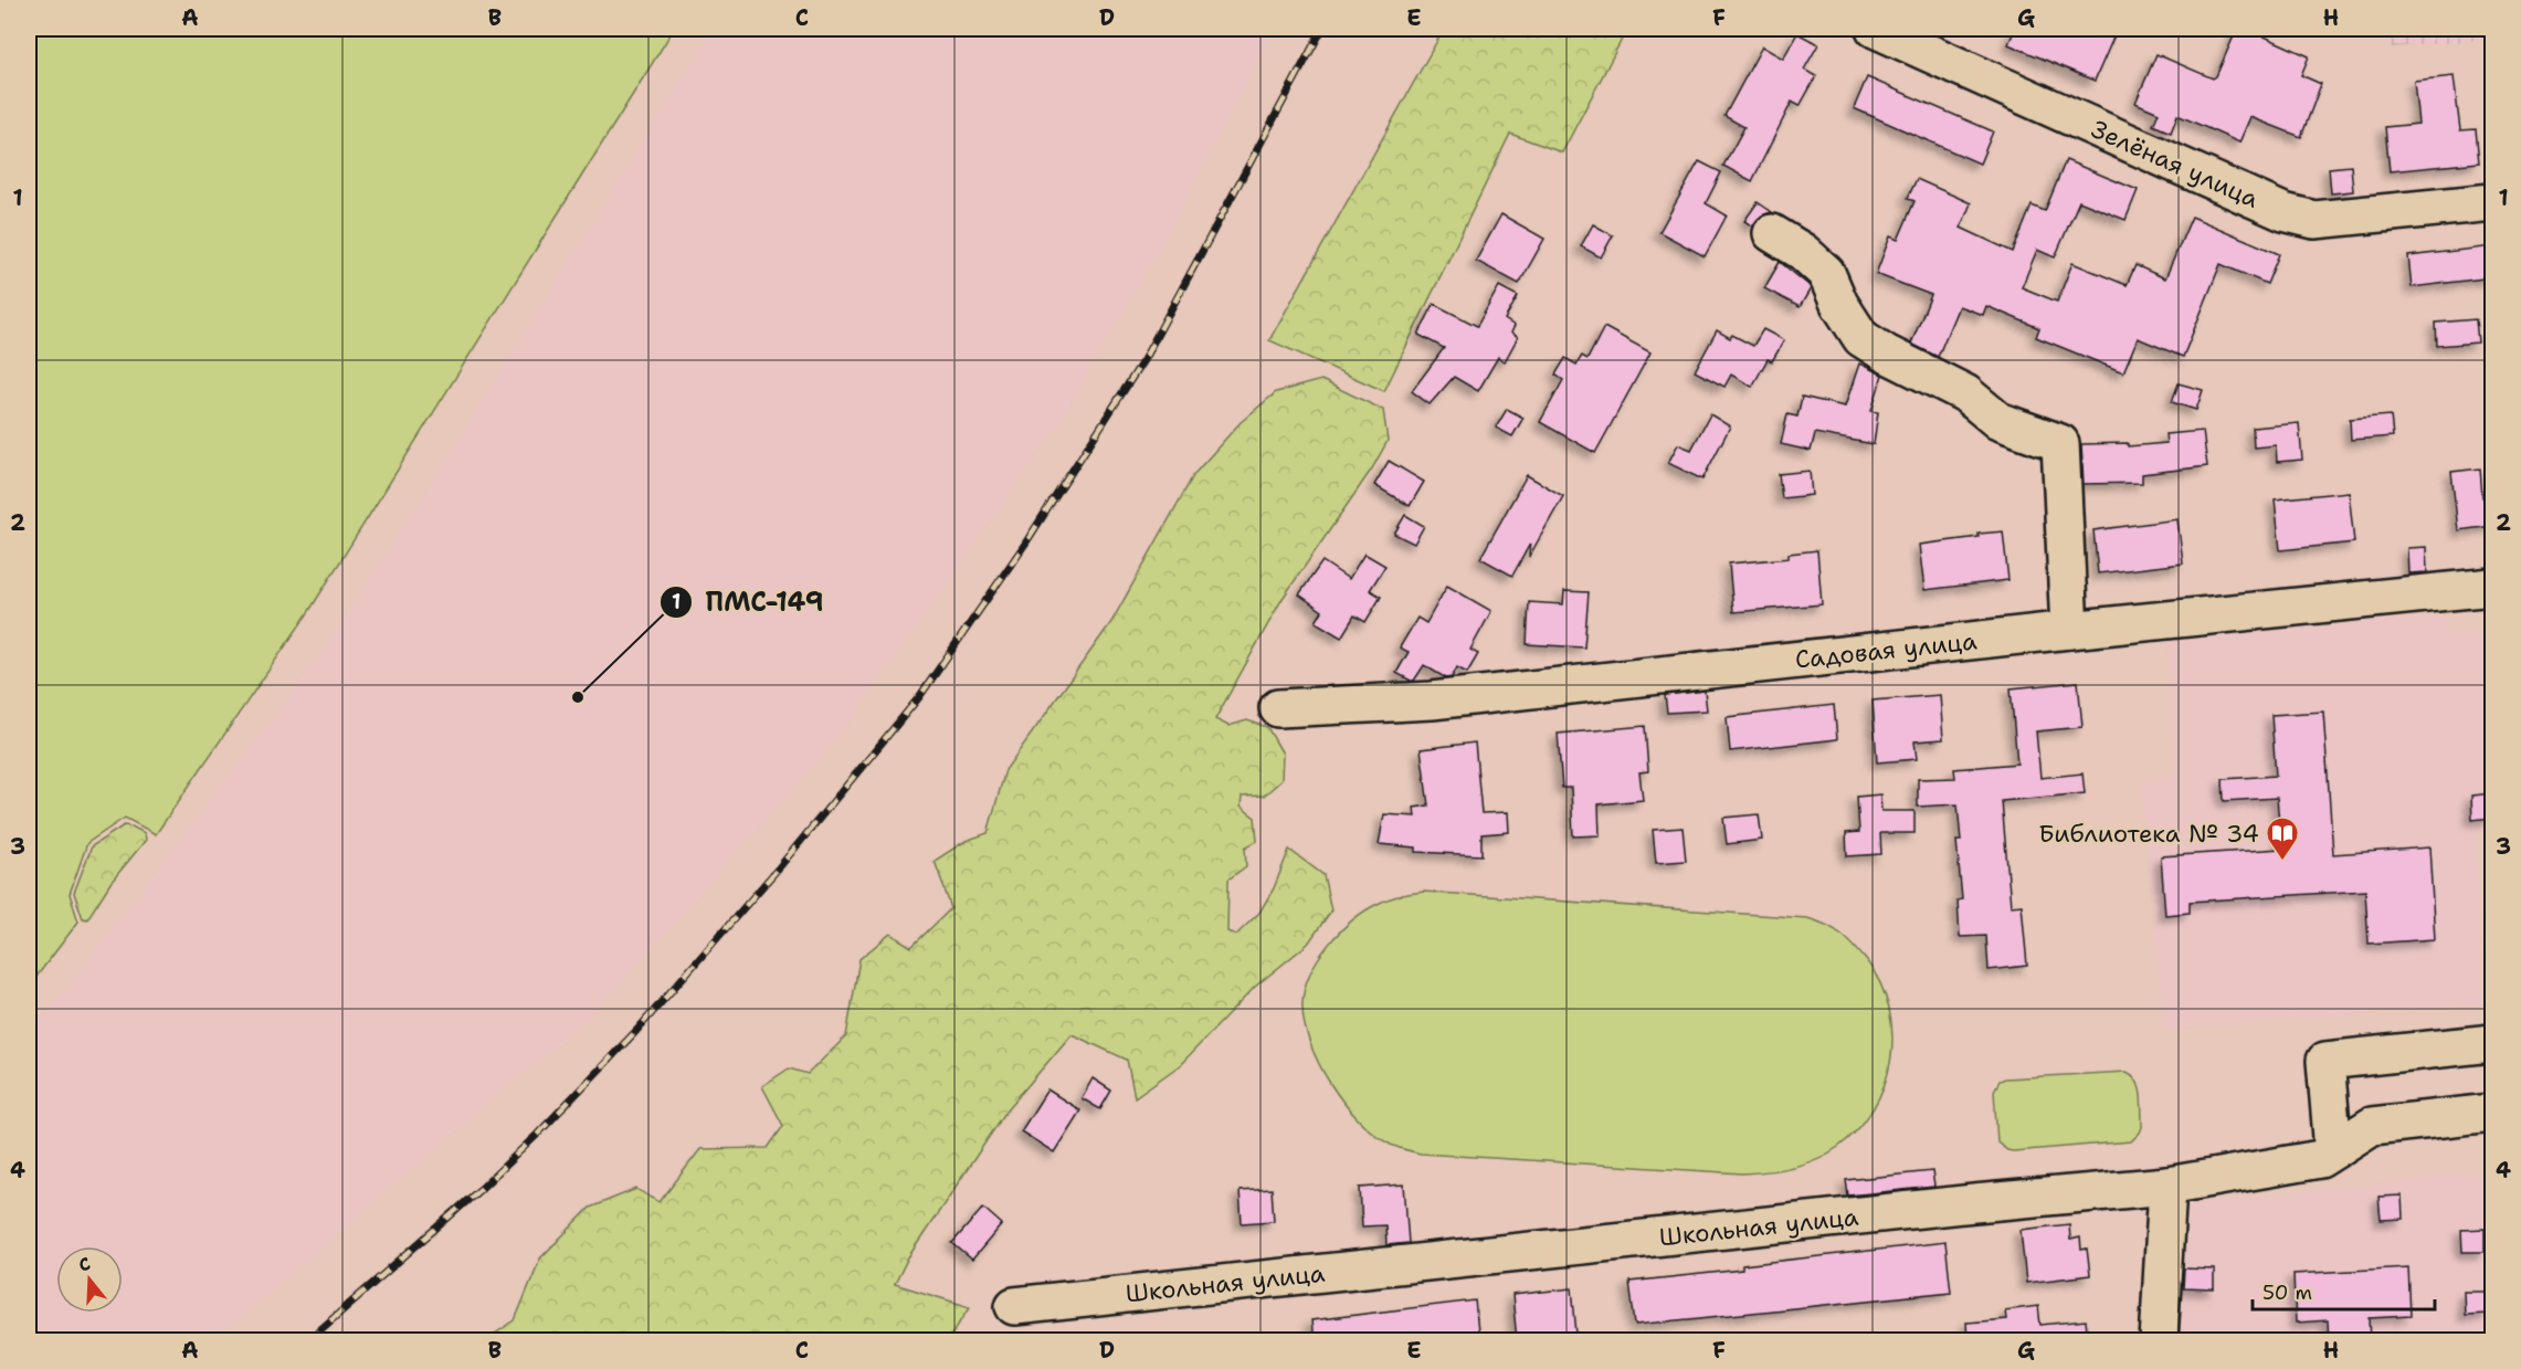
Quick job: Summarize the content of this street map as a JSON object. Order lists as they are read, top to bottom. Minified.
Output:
{"streets":{"street":["Зелёная улица","Садовая улица","Школьная улица"]},"places":{"other":["ПМС-149"],"library":["Библиотека № 34"]},"scale_bar":"50 m","north":"top","grid":{"columns":["A","B","C","D","E","F","G","H"],"rows":["1","2","3","4"]}}
